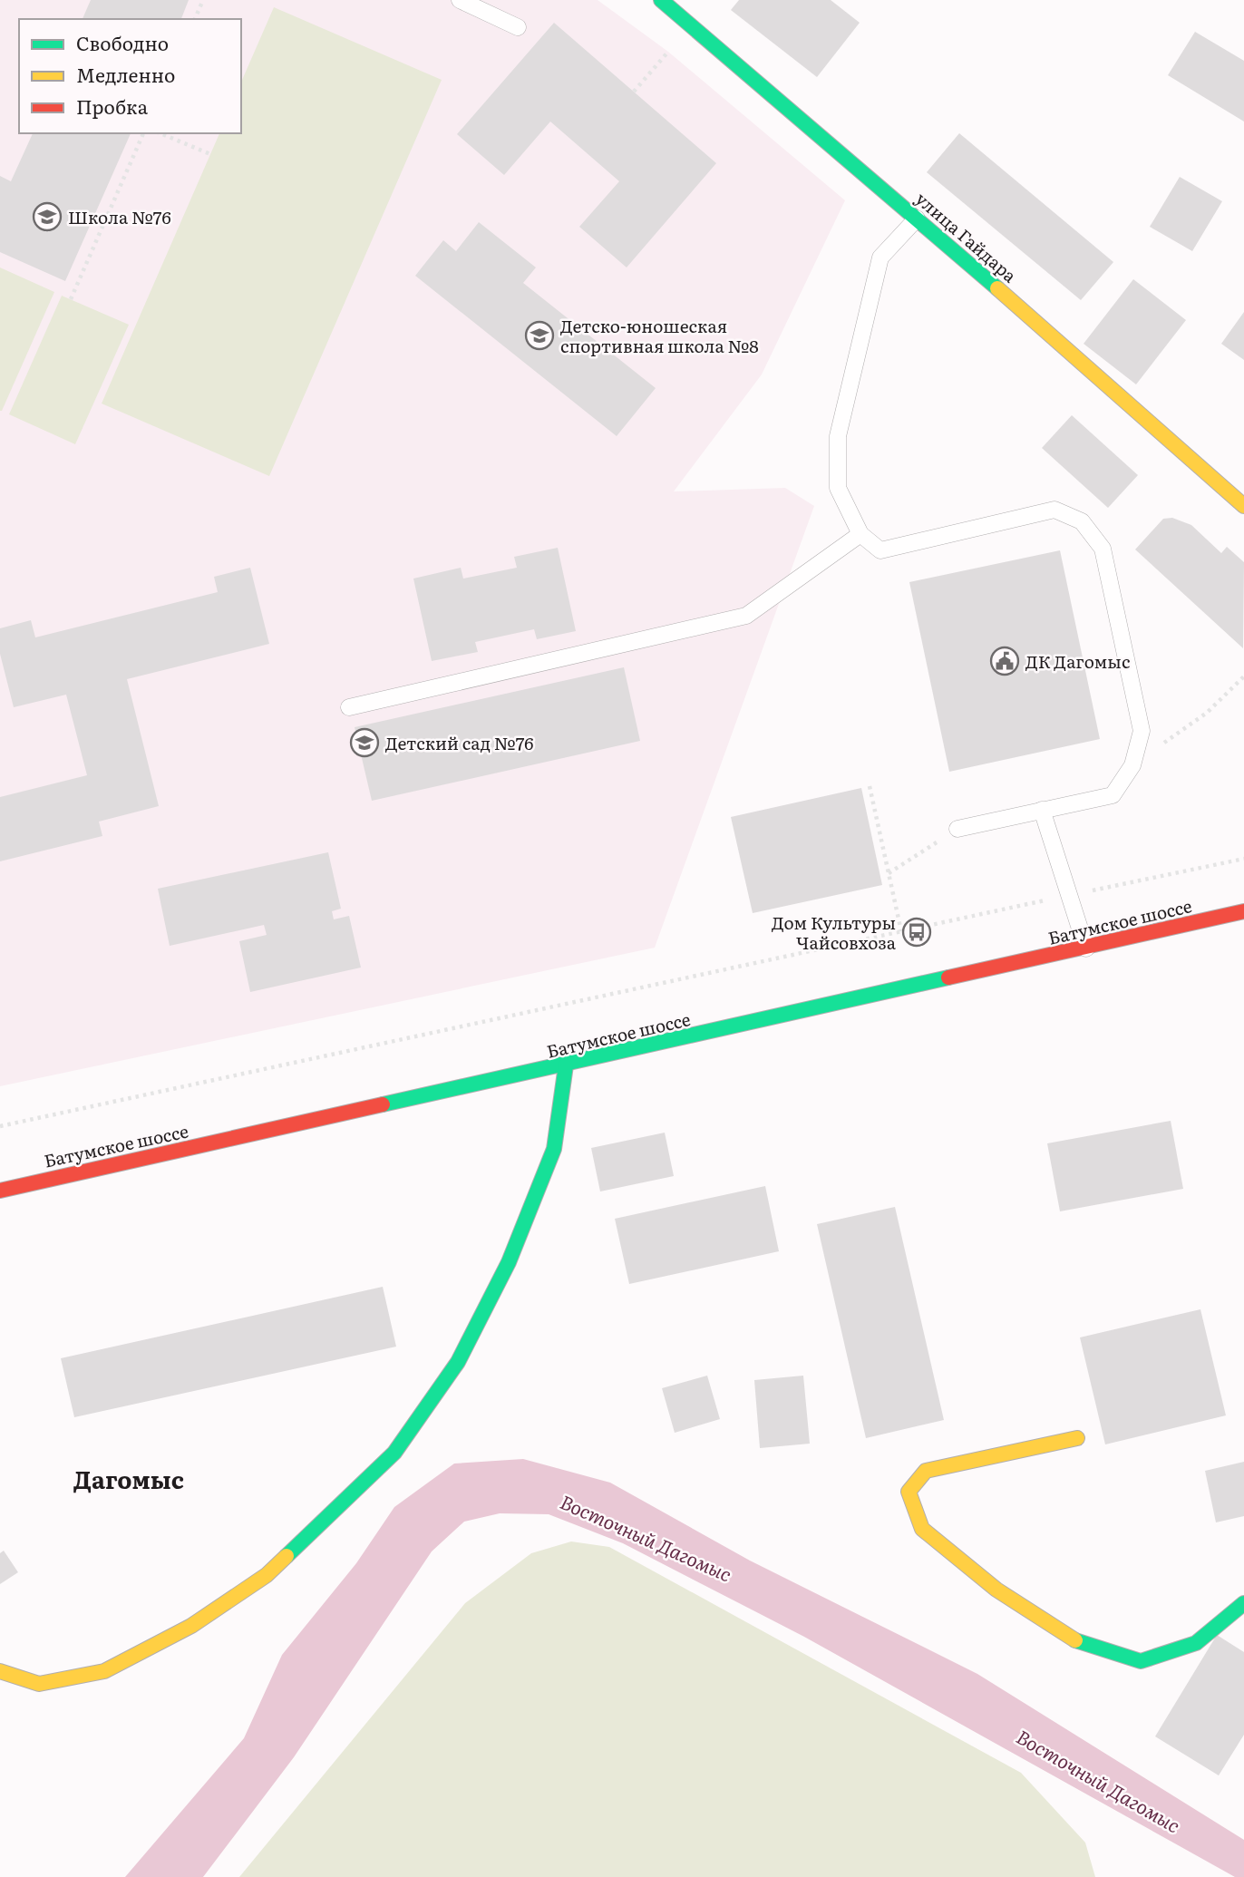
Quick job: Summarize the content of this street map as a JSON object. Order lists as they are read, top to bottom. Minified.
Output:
{"streets":{"main road":["улица Гайдара","Батумское шоссе"]},"districts":["Дагомыс"],"water":["Восточный Дагомыс"],"places":{"school or university":["Школа №76","Детско-юношеская спортивная школа №8","Детский сад №76"],"public building":["ДК Дагомыс"],"bus stop":["Дом Культуры Чайсовхоза"]},"legend":["Свободно","Медленно","Пробка"]}
